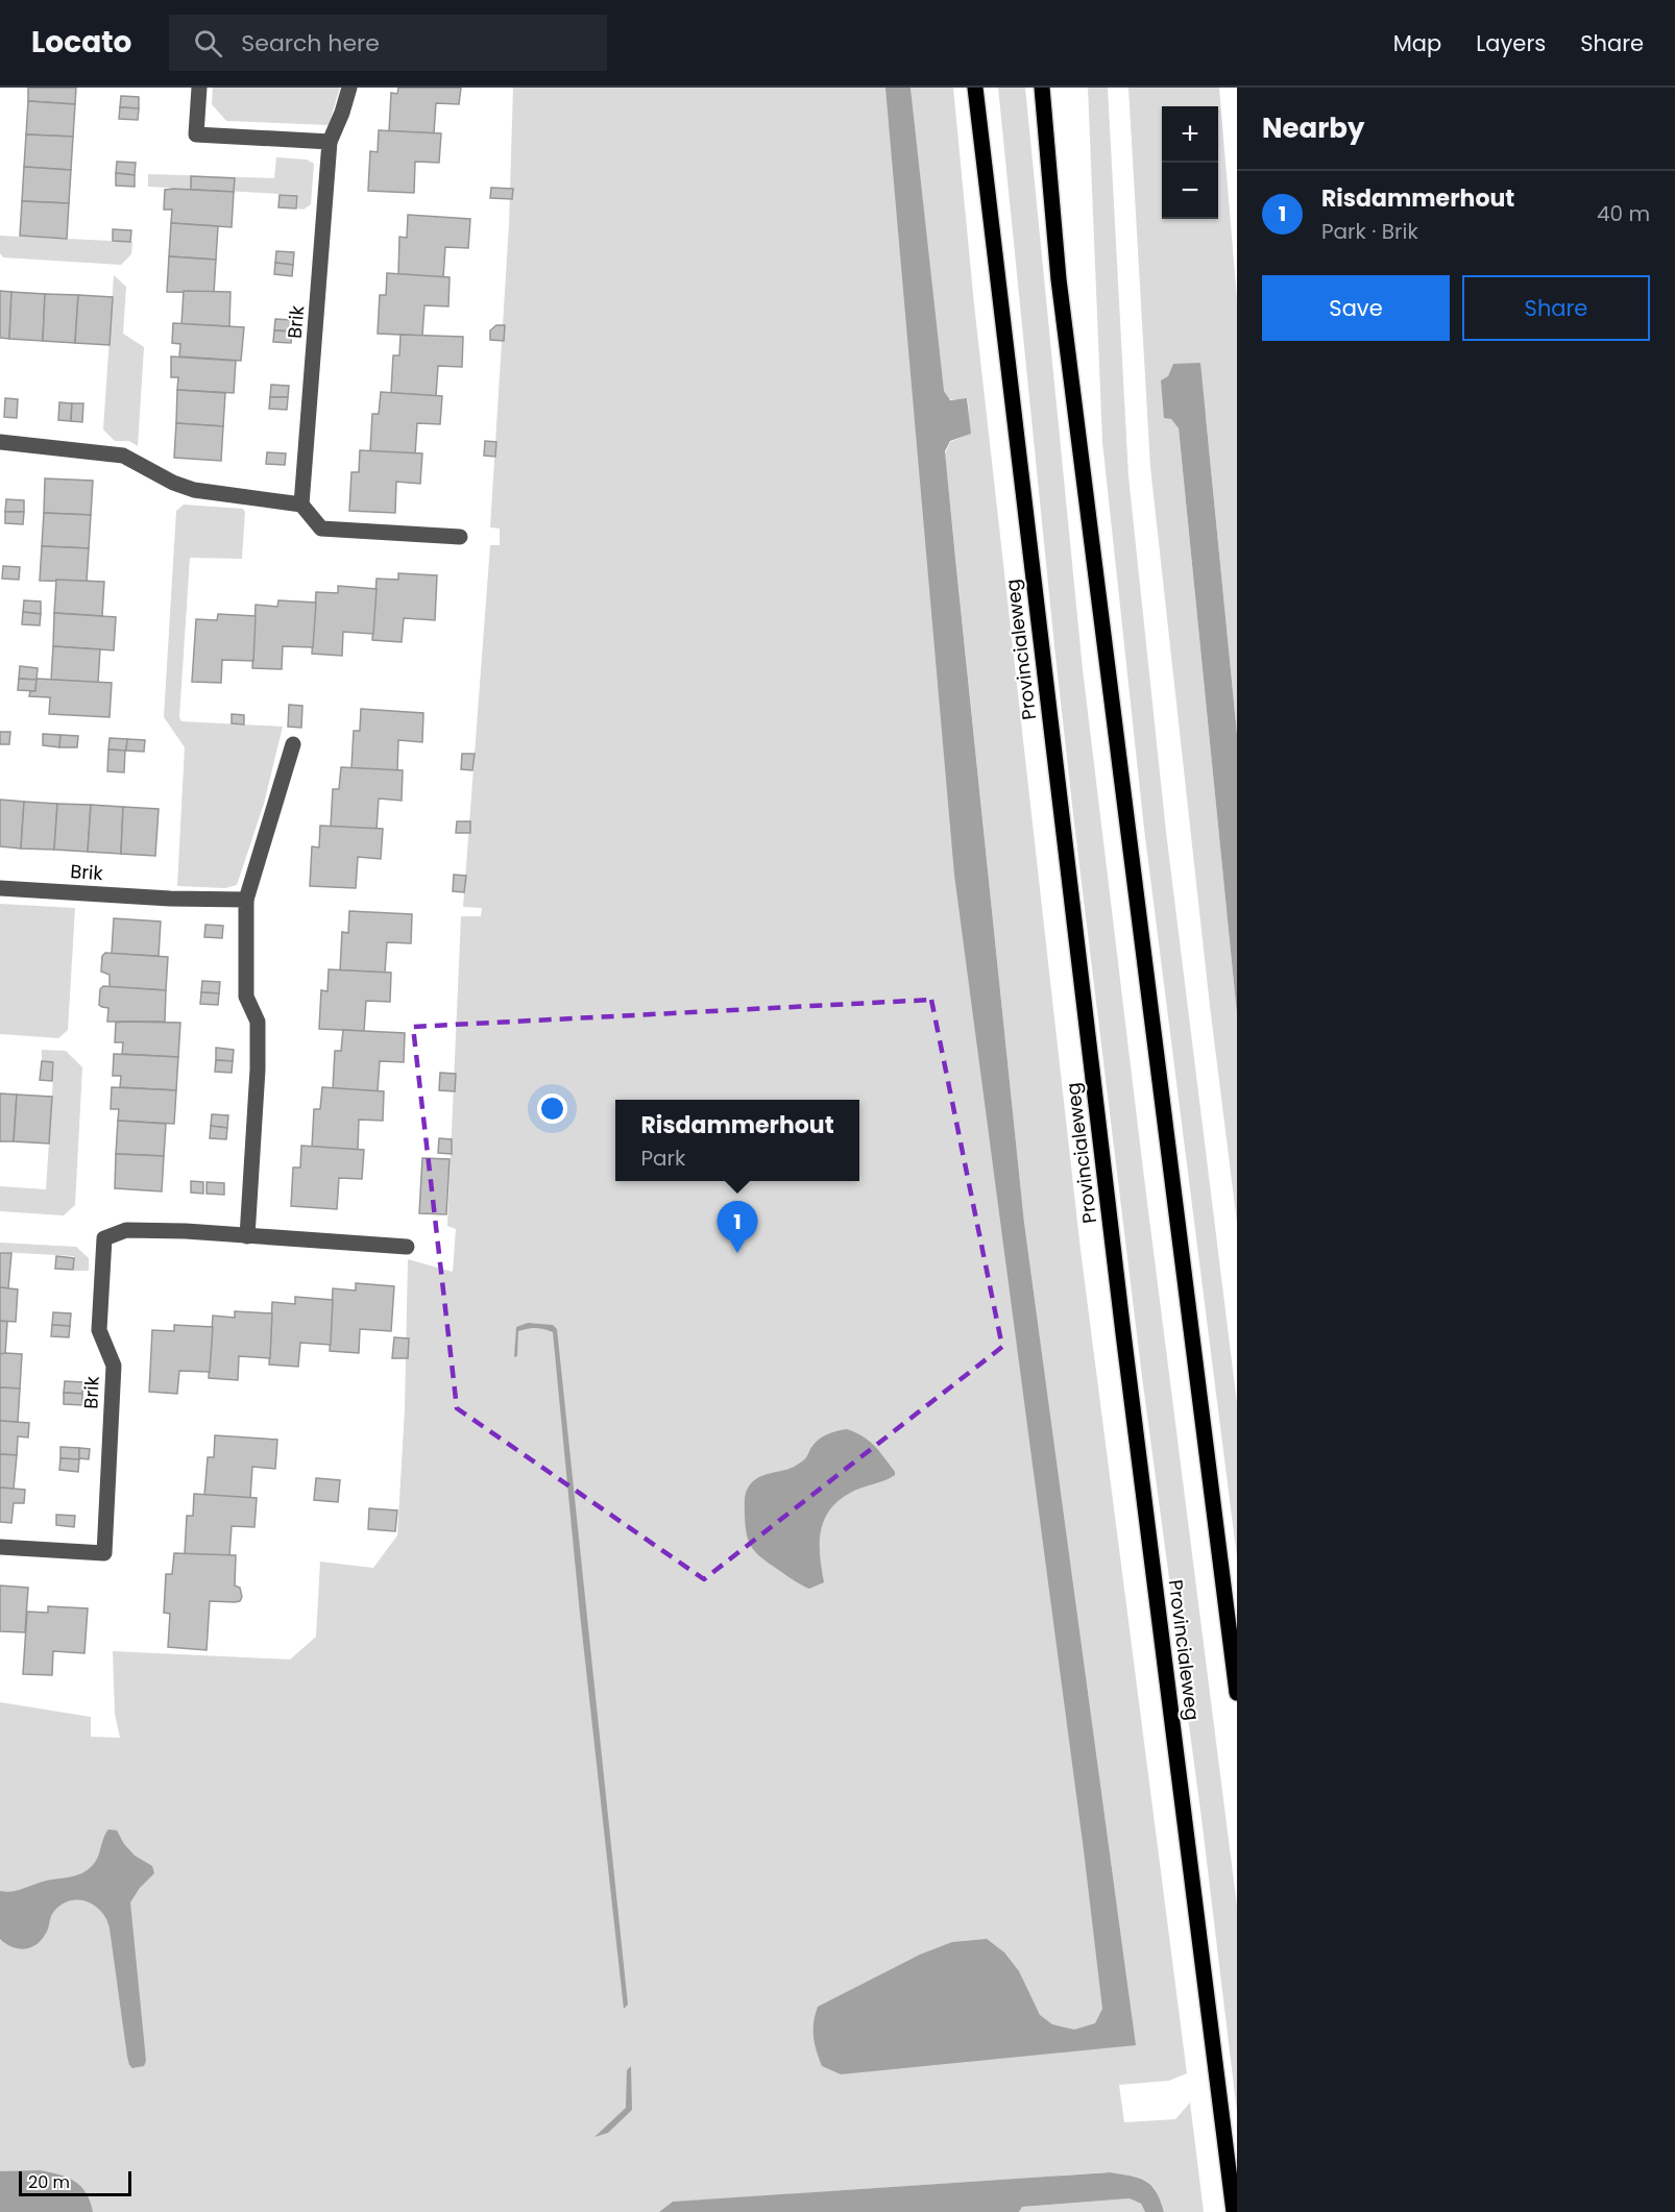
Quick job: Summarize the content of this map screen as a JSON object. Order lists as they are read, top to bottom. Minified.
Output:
{"streets":{"main road":["Provincialeweg"],"street":["Brik"]},"scale_bar":"20 m","page":{"header":"Locato","search":"Search here","nav":["Map","Layers","Share"],"heading":"Nearby","map_buttons":["+","−"],"list":[{"mark":"1","name":"Risdammerhout","note":"Park · Brik","value":"40 m"}],"buttons":["Save","Share"],"popup":["Risdammerhout","Park"],"pins":"1","scale":"20 m"}}
